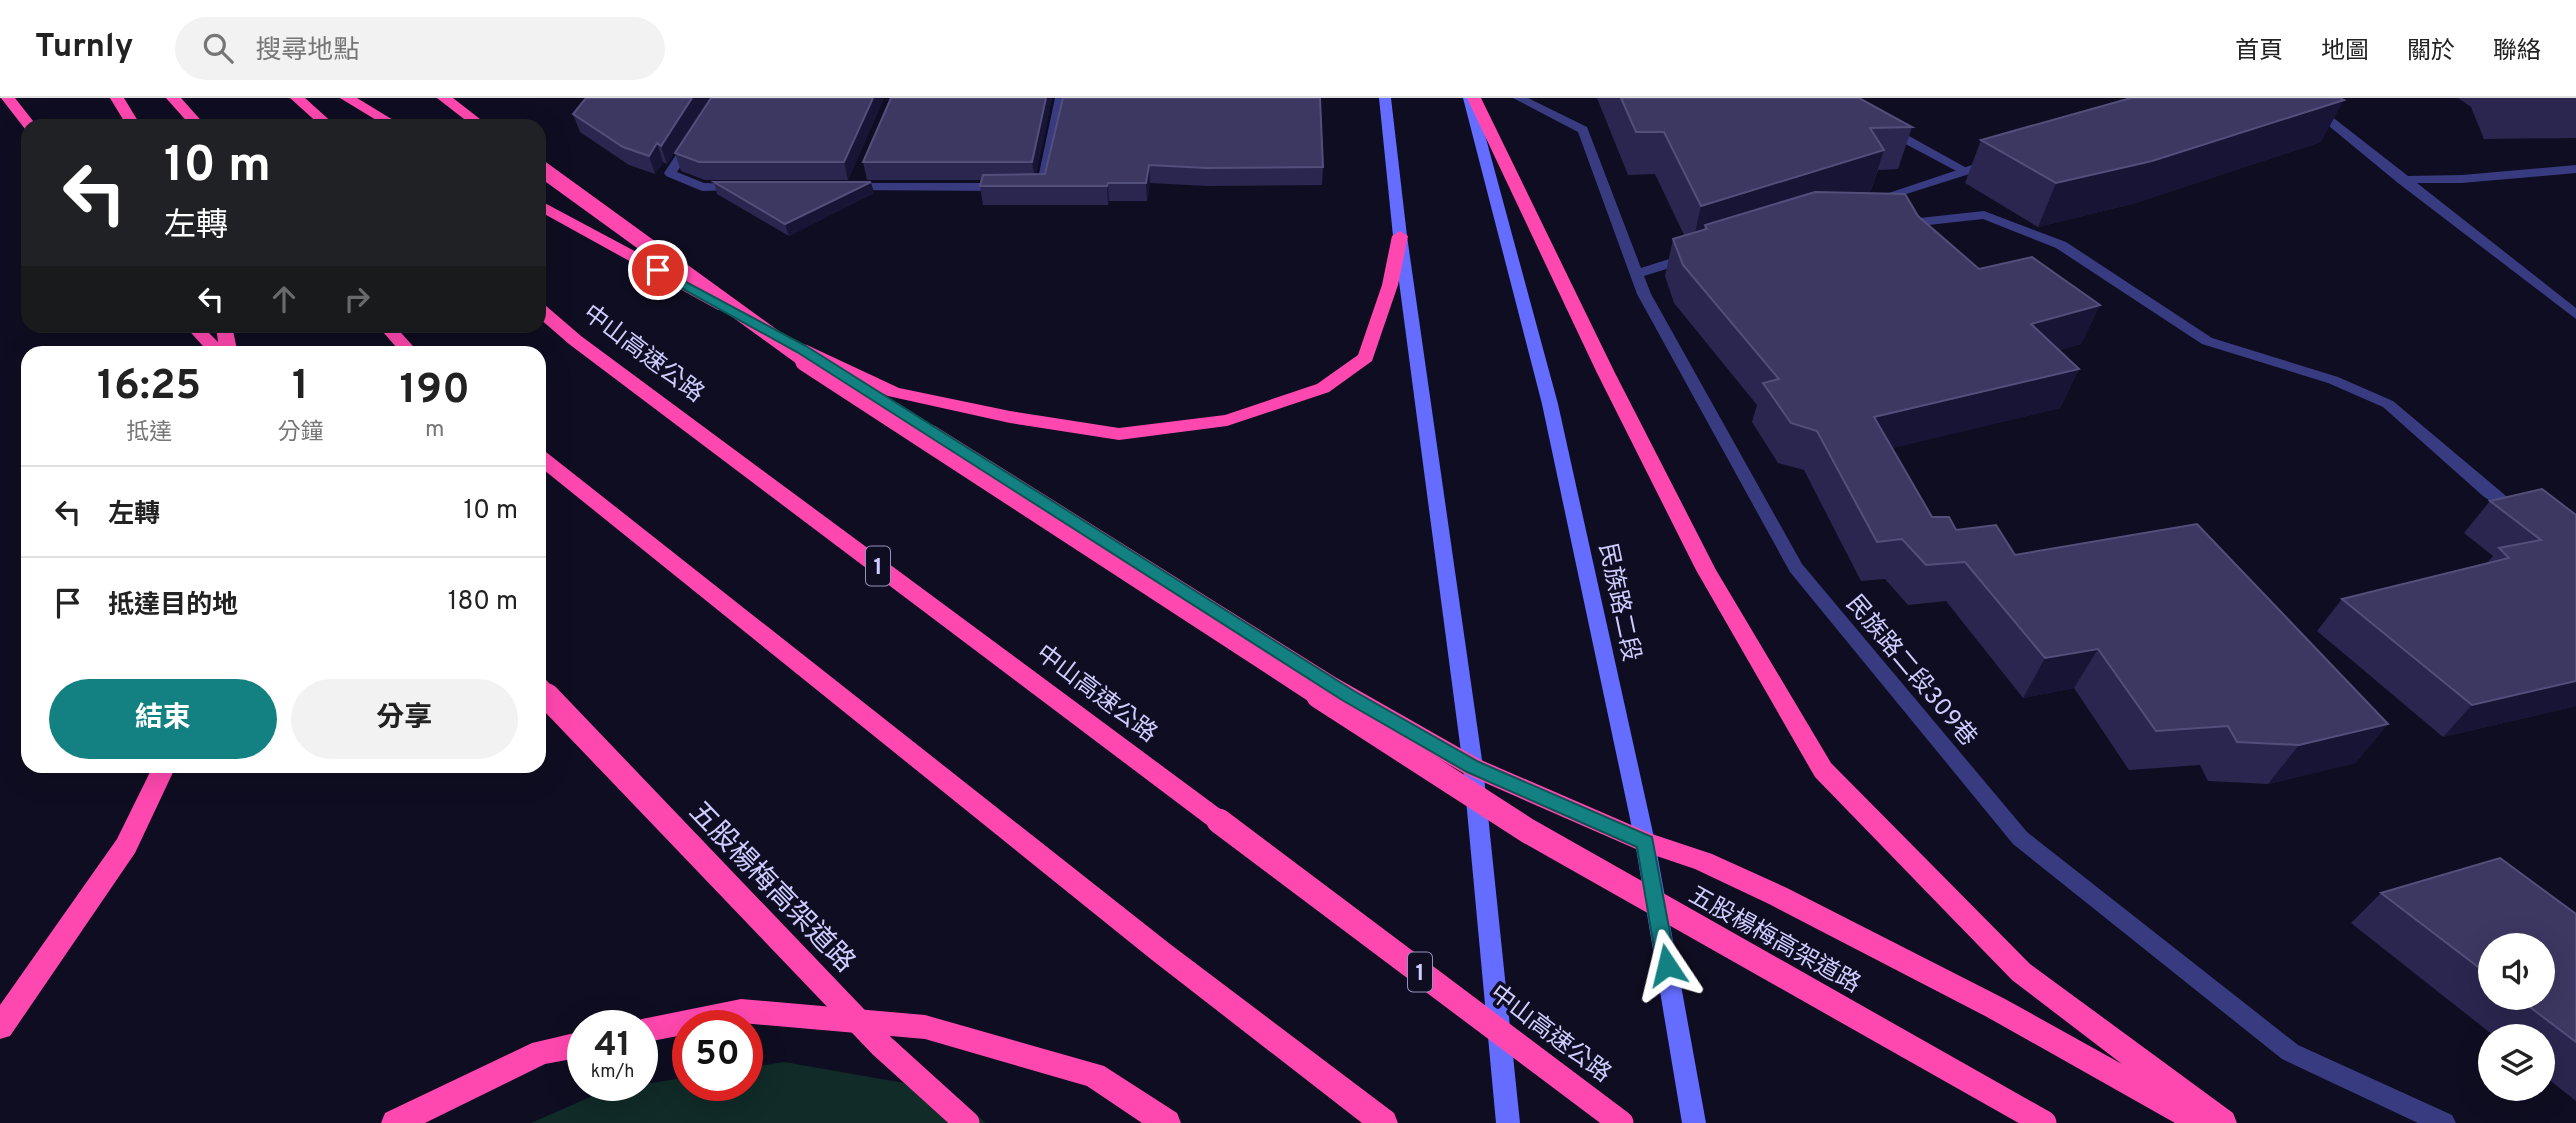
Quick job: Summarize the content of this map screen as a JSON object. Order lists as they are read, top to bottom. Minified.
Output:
{"streets":{"highway":["中山高速公路","1","五股楊梅高架道路"],"main road":["民族路二段"],"street":["民族路二段309巷"]},"page":{"header":"Turnly","search":"搜尋地點","nav":["首頁","地圖","關於","聯絡"],"turn":["10 m","左轉"],"eta":["16:25","抵達","1","分鐘","190","m"],"list":[{"name":"左轉","value":"10 m"},{"name":"抵達目的地","value":"180 m"}],"buttons":["結束","分享"],"speed":"41 km/h","limit":"50"}}
